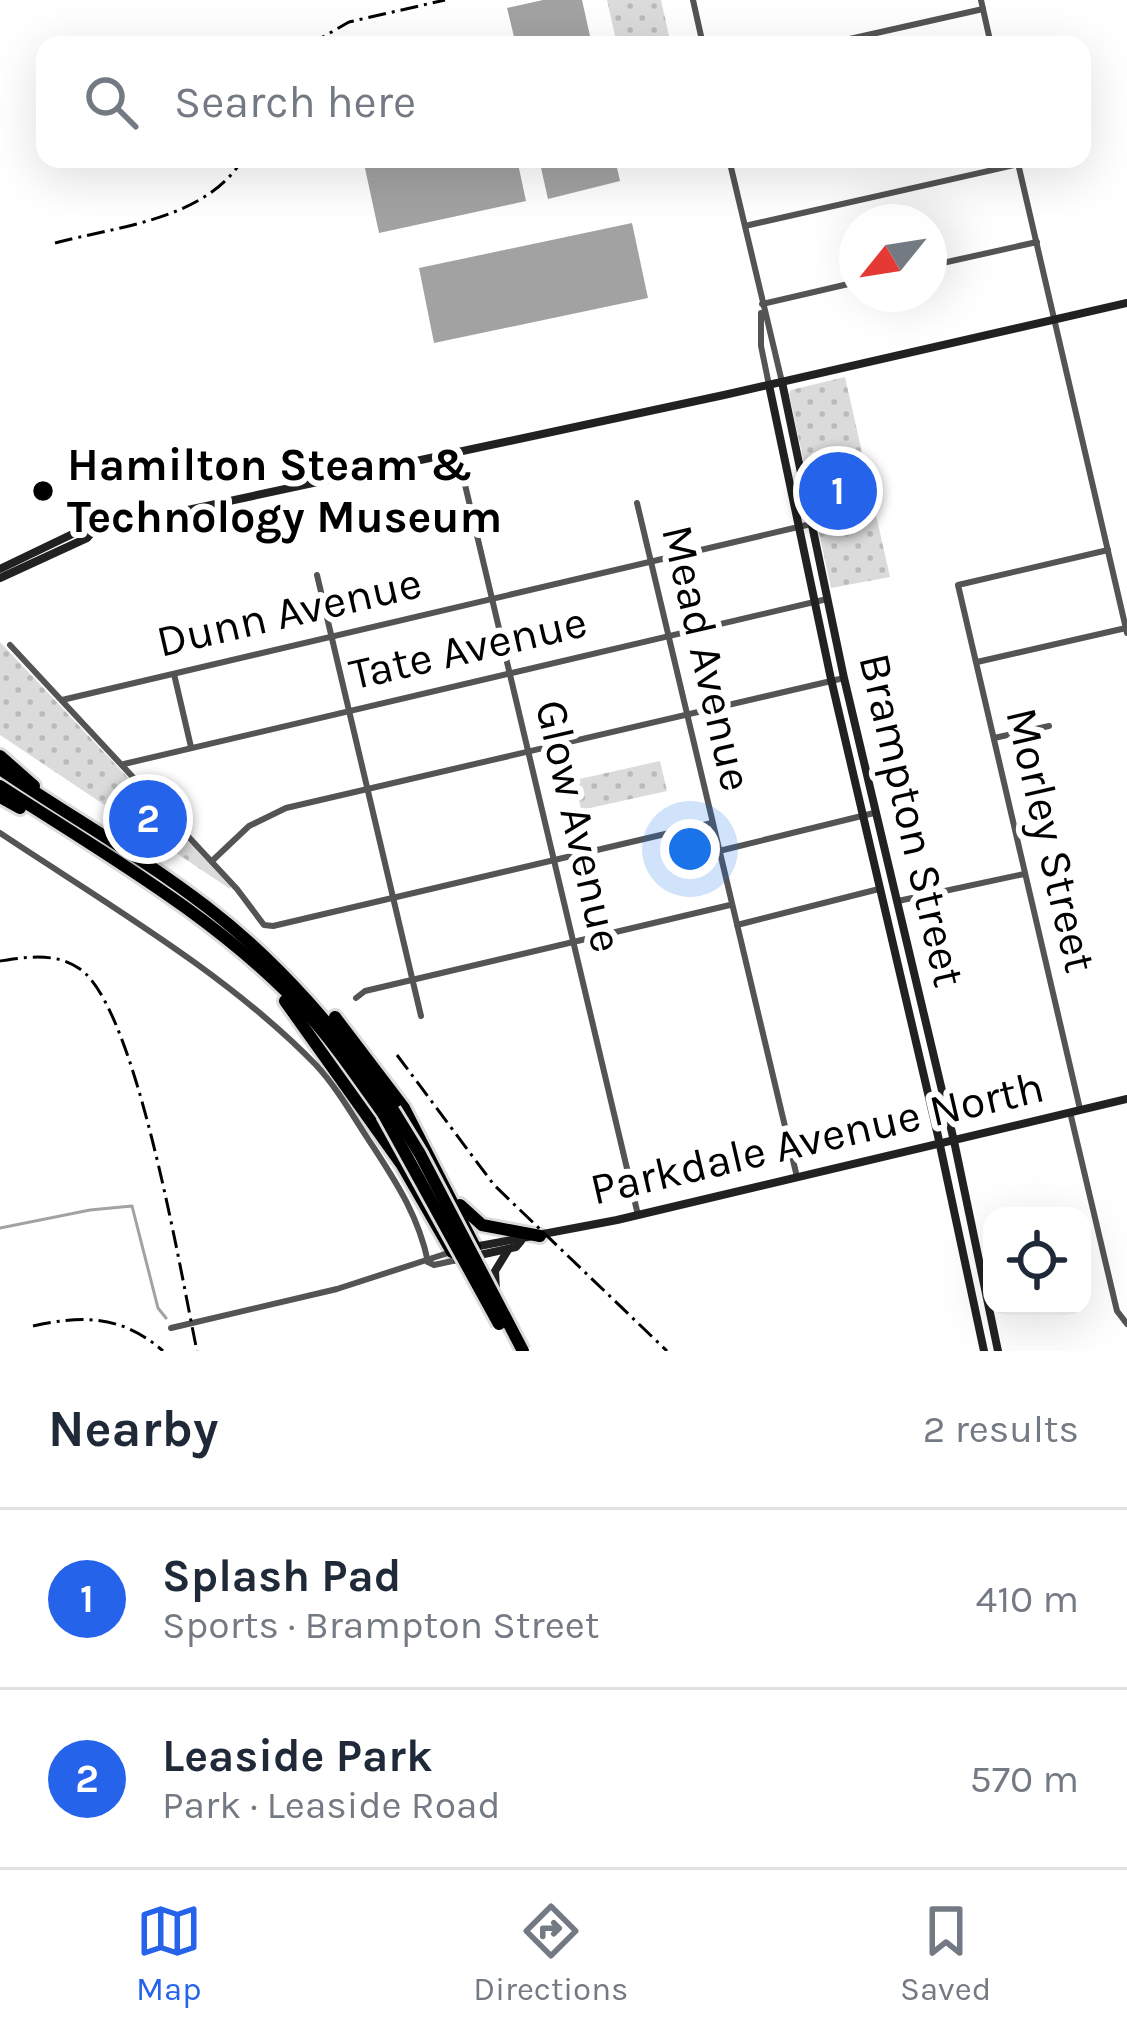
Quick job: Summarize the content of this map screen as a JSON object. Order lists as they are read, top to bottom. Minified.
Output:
{"streets":{"main road":["Brampton Street","Parkdale Avenue North"],"street":["Dunn Avenue","Tate Avenue","Mead Avenue","Glow Avenue","Morley Street"]},"crossings":[["Dunn Avenue","Mead Avenue"],["Dunn Avenue","Brampton Street"],["Dunn Avenue","Glow Avenue"],["Tate Avenue","Mead Avenue"],["Tate Avenue","Brampton Street"],["Tate Avenue","Glow Avenue"],["Mead Avenue","Parkdale Avenue North"],["Brampton Street","Parkdale Avenue North"],["Glow Avenue","Parkdale Avenue North"],["Morley Street","Parkdale Avenue North"]],"places":["Hamilton Steam & Technology Museum"],"north":"bottom left","page":{"search":"Search here","pins":["1","2"],"heading":["Nearby","2 results"],"list":[{"mark":"1","name":"Splash Pad","note":"Sports · Brampton Street","value":"410 m"},{"mark":"2","name":"Leaside Park","note":"Park · Leaside Road","value":"570 m"}],"nav":["Map","Directions","Saved"]}}
